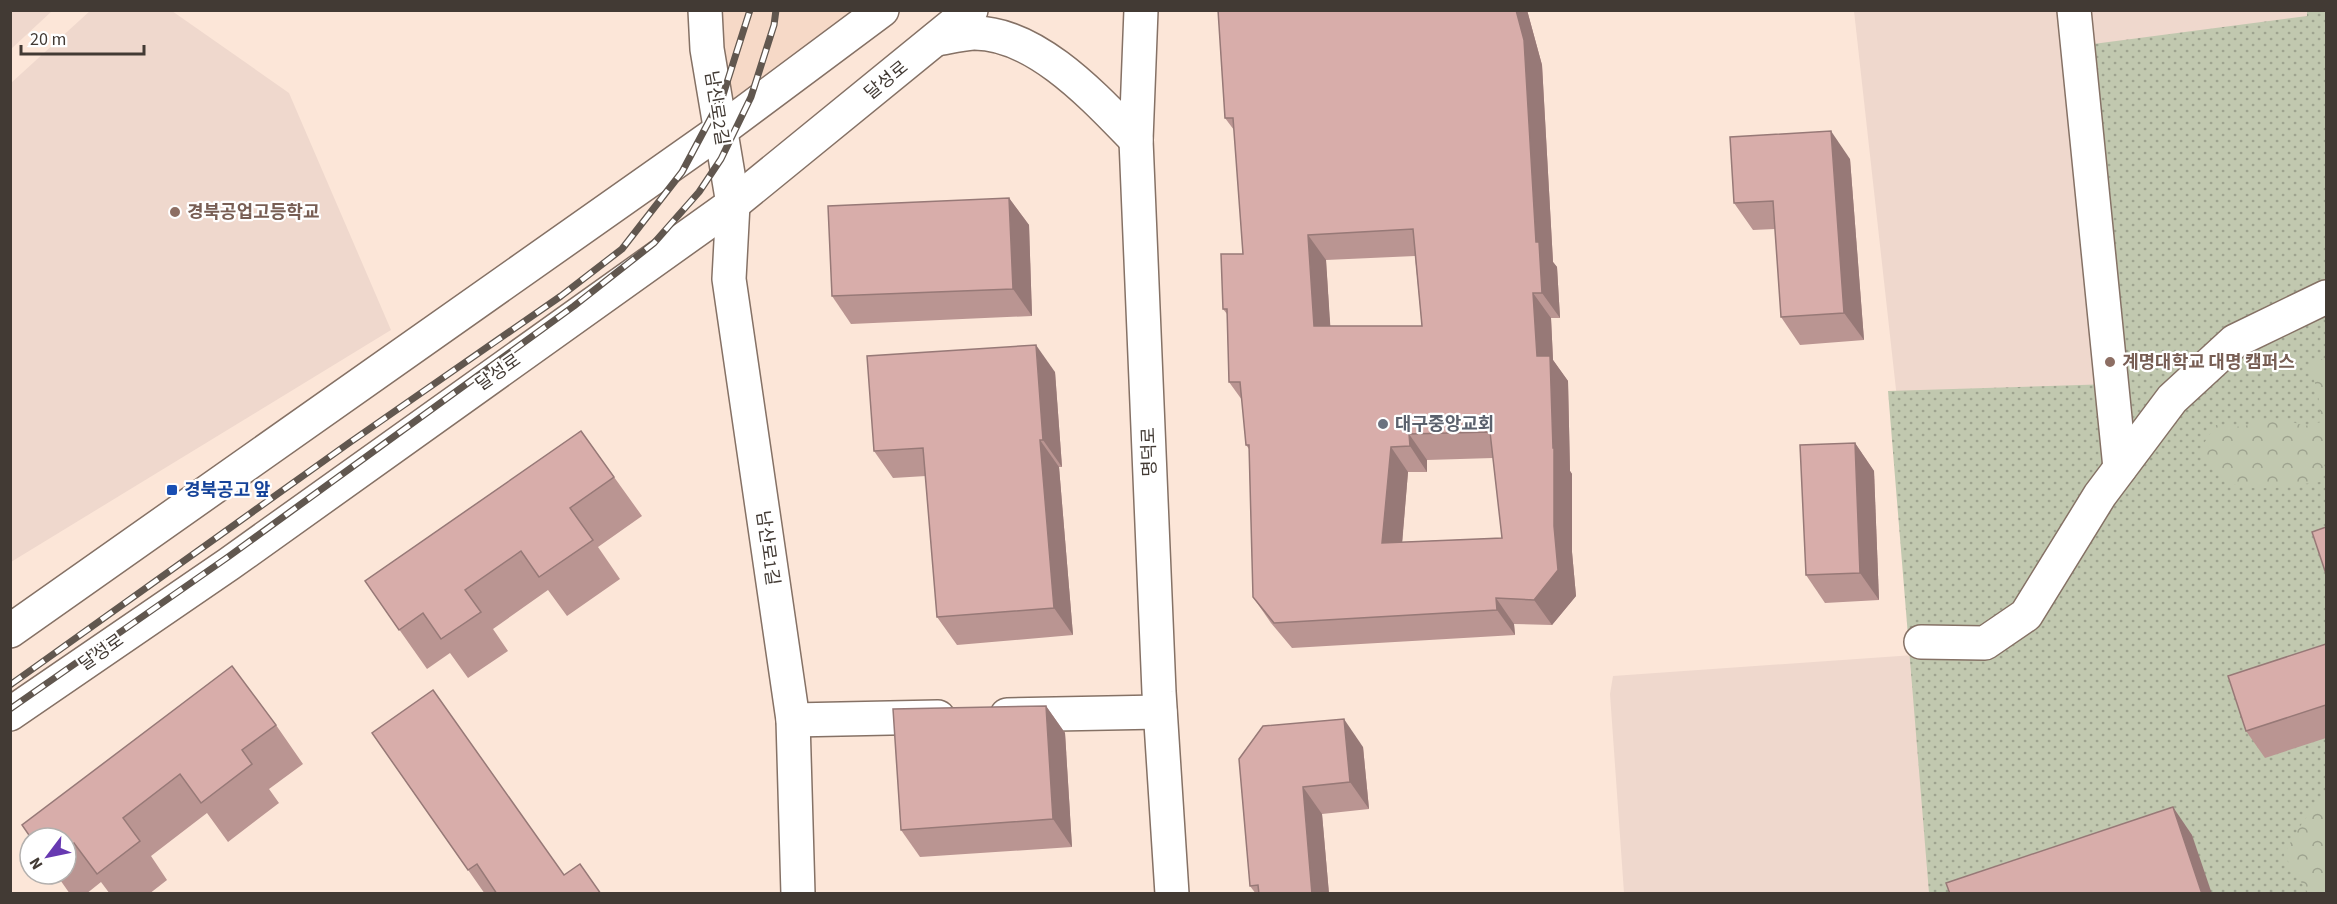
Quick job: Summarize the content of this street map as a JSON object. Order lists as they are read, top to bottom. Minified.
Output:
{"streets":{"main road":["달성로","남산로2길","명덕로","남산로1길"]},"crossings":[["달성로","남산로2길"],["달성로","남산로1길"],["남산로2길","남산로1길"]],"places":{"other":["경북공업고등학교","계명대학교 대명 캠퍼스","대구중앙교회"],"transit":["경북공고 앞"]},"scale_bar":"20 m","north":"bottom left"}
